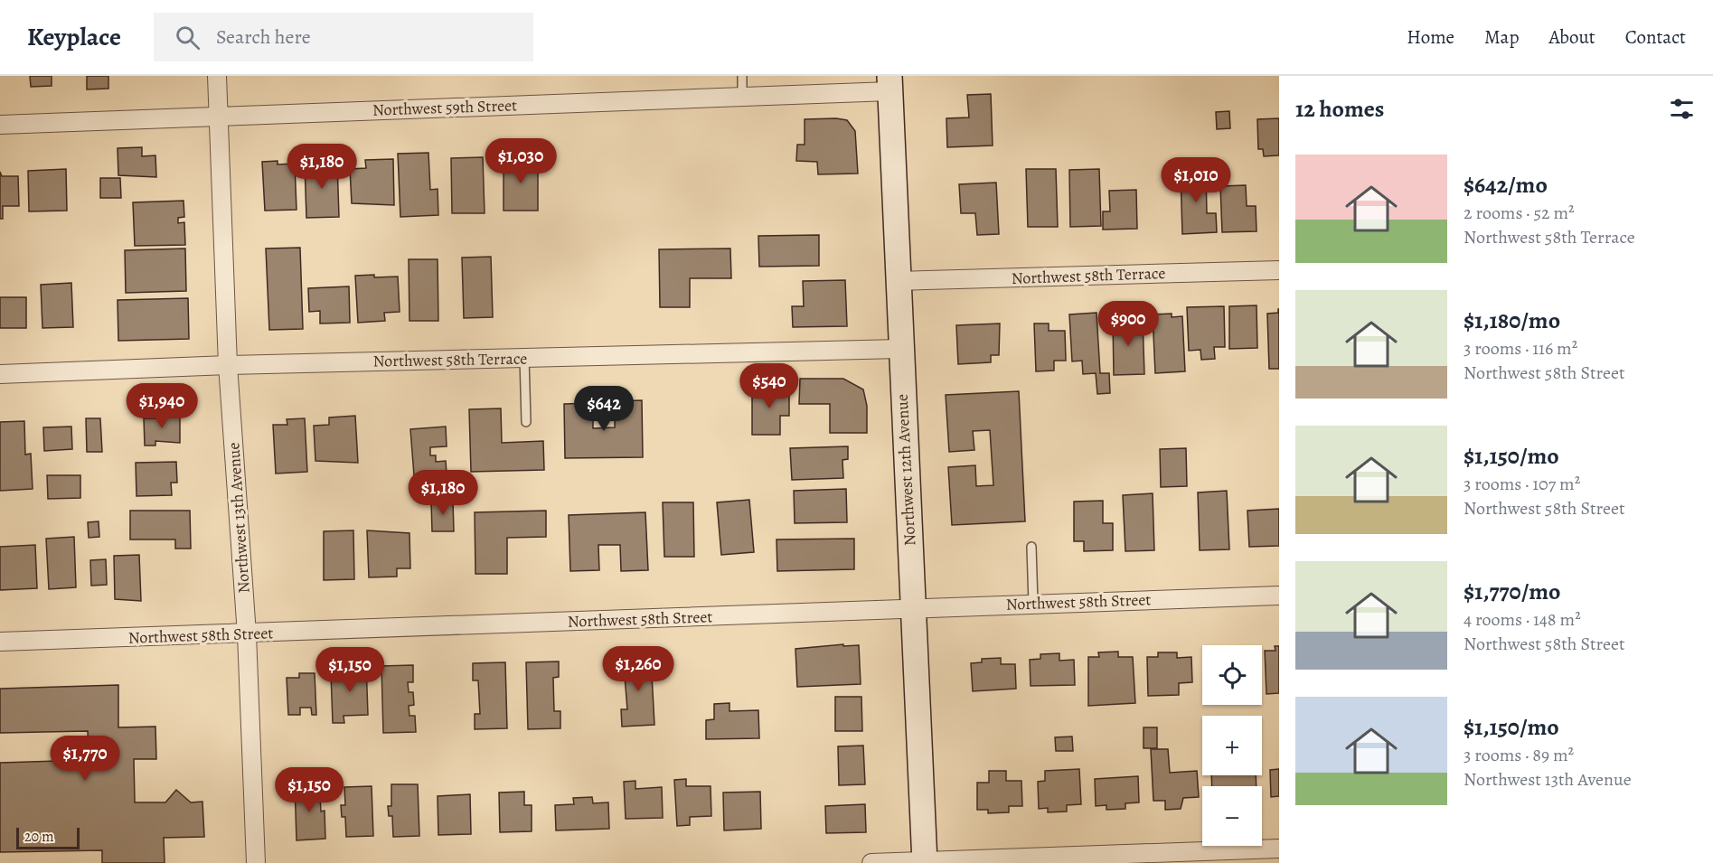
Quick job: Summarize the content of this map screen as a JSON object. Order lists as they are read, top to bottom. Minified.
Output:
{"streets":{"main road":["Northwest 12th Avenue"],"street":["Northwest 59th Street","Northwest 58th Terrace","Northwest 13th Avenue","Northwest 58th Street"]},"crossings":[["Northwest 59th Street","Northwest 12th Avenue"],["Northwest 59th Street","Northwest 13th Avenue"],["Northwest 58th Terrace","Northwest 12th Avenue"],["Northwest 58th Terrace","Northwest 13th Avenue"],["Northwest 12th Avenue","Northwest 58th Street"],["Northwest 13th Avenue","Northwest 58th Street"]],"scale_bar":"20 m","page":{"header":"Keyplace","search":"Search here","nav":["Home","Map","About","Contact"],"heading":"12 homes","price":["$1,030","$1,180","$1,010","$900","$540","$1,940","$642","$1,180","$1,260","$1,150","$1,770","$1,150"],"list":[{"name":"$642/mo","note":"2 rooms · 52 m² · Northwest 58th Terrace"},{"name":"$1,180/mo","note":"3 rooms · 116 m² · Northwest 58th Street"},{"name":"$1,150/mo","note":"3 rooms · 107 m² · Northwest 58th Street"},{"name":"$1,770/mo","note":"4 rooms · 148 m² · Northwest 58th Street"},{"name":"$1,150/mo","note":"3 rooms · 89 m² · Northwest 13th Avenue"}],"map_buttons":["+","−"],"scale":"20 m"}}
